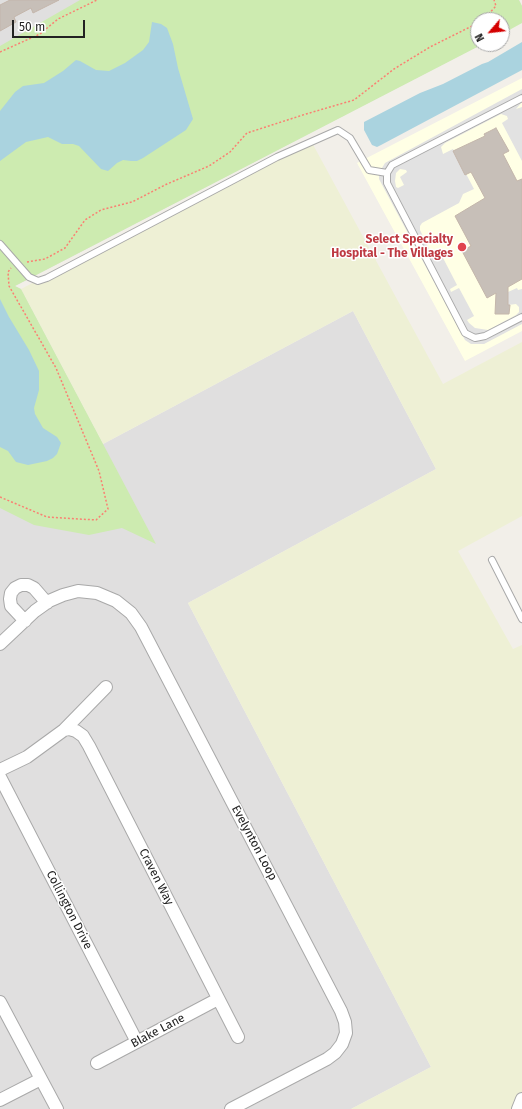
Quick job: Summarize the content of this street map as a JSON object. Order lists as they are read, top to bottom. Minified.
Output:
{"streets":{"street":["Evelynton Loop","Craven Way","Collington Drive","Blake Lane"]},"crossings":[["Craven Way","Blake Lane"],["Collington Drive","Blake Lane"]],"places":["Select Specialty Hospital - The Villages"],"scale_bar":"50 m","north":"bottom left"}
